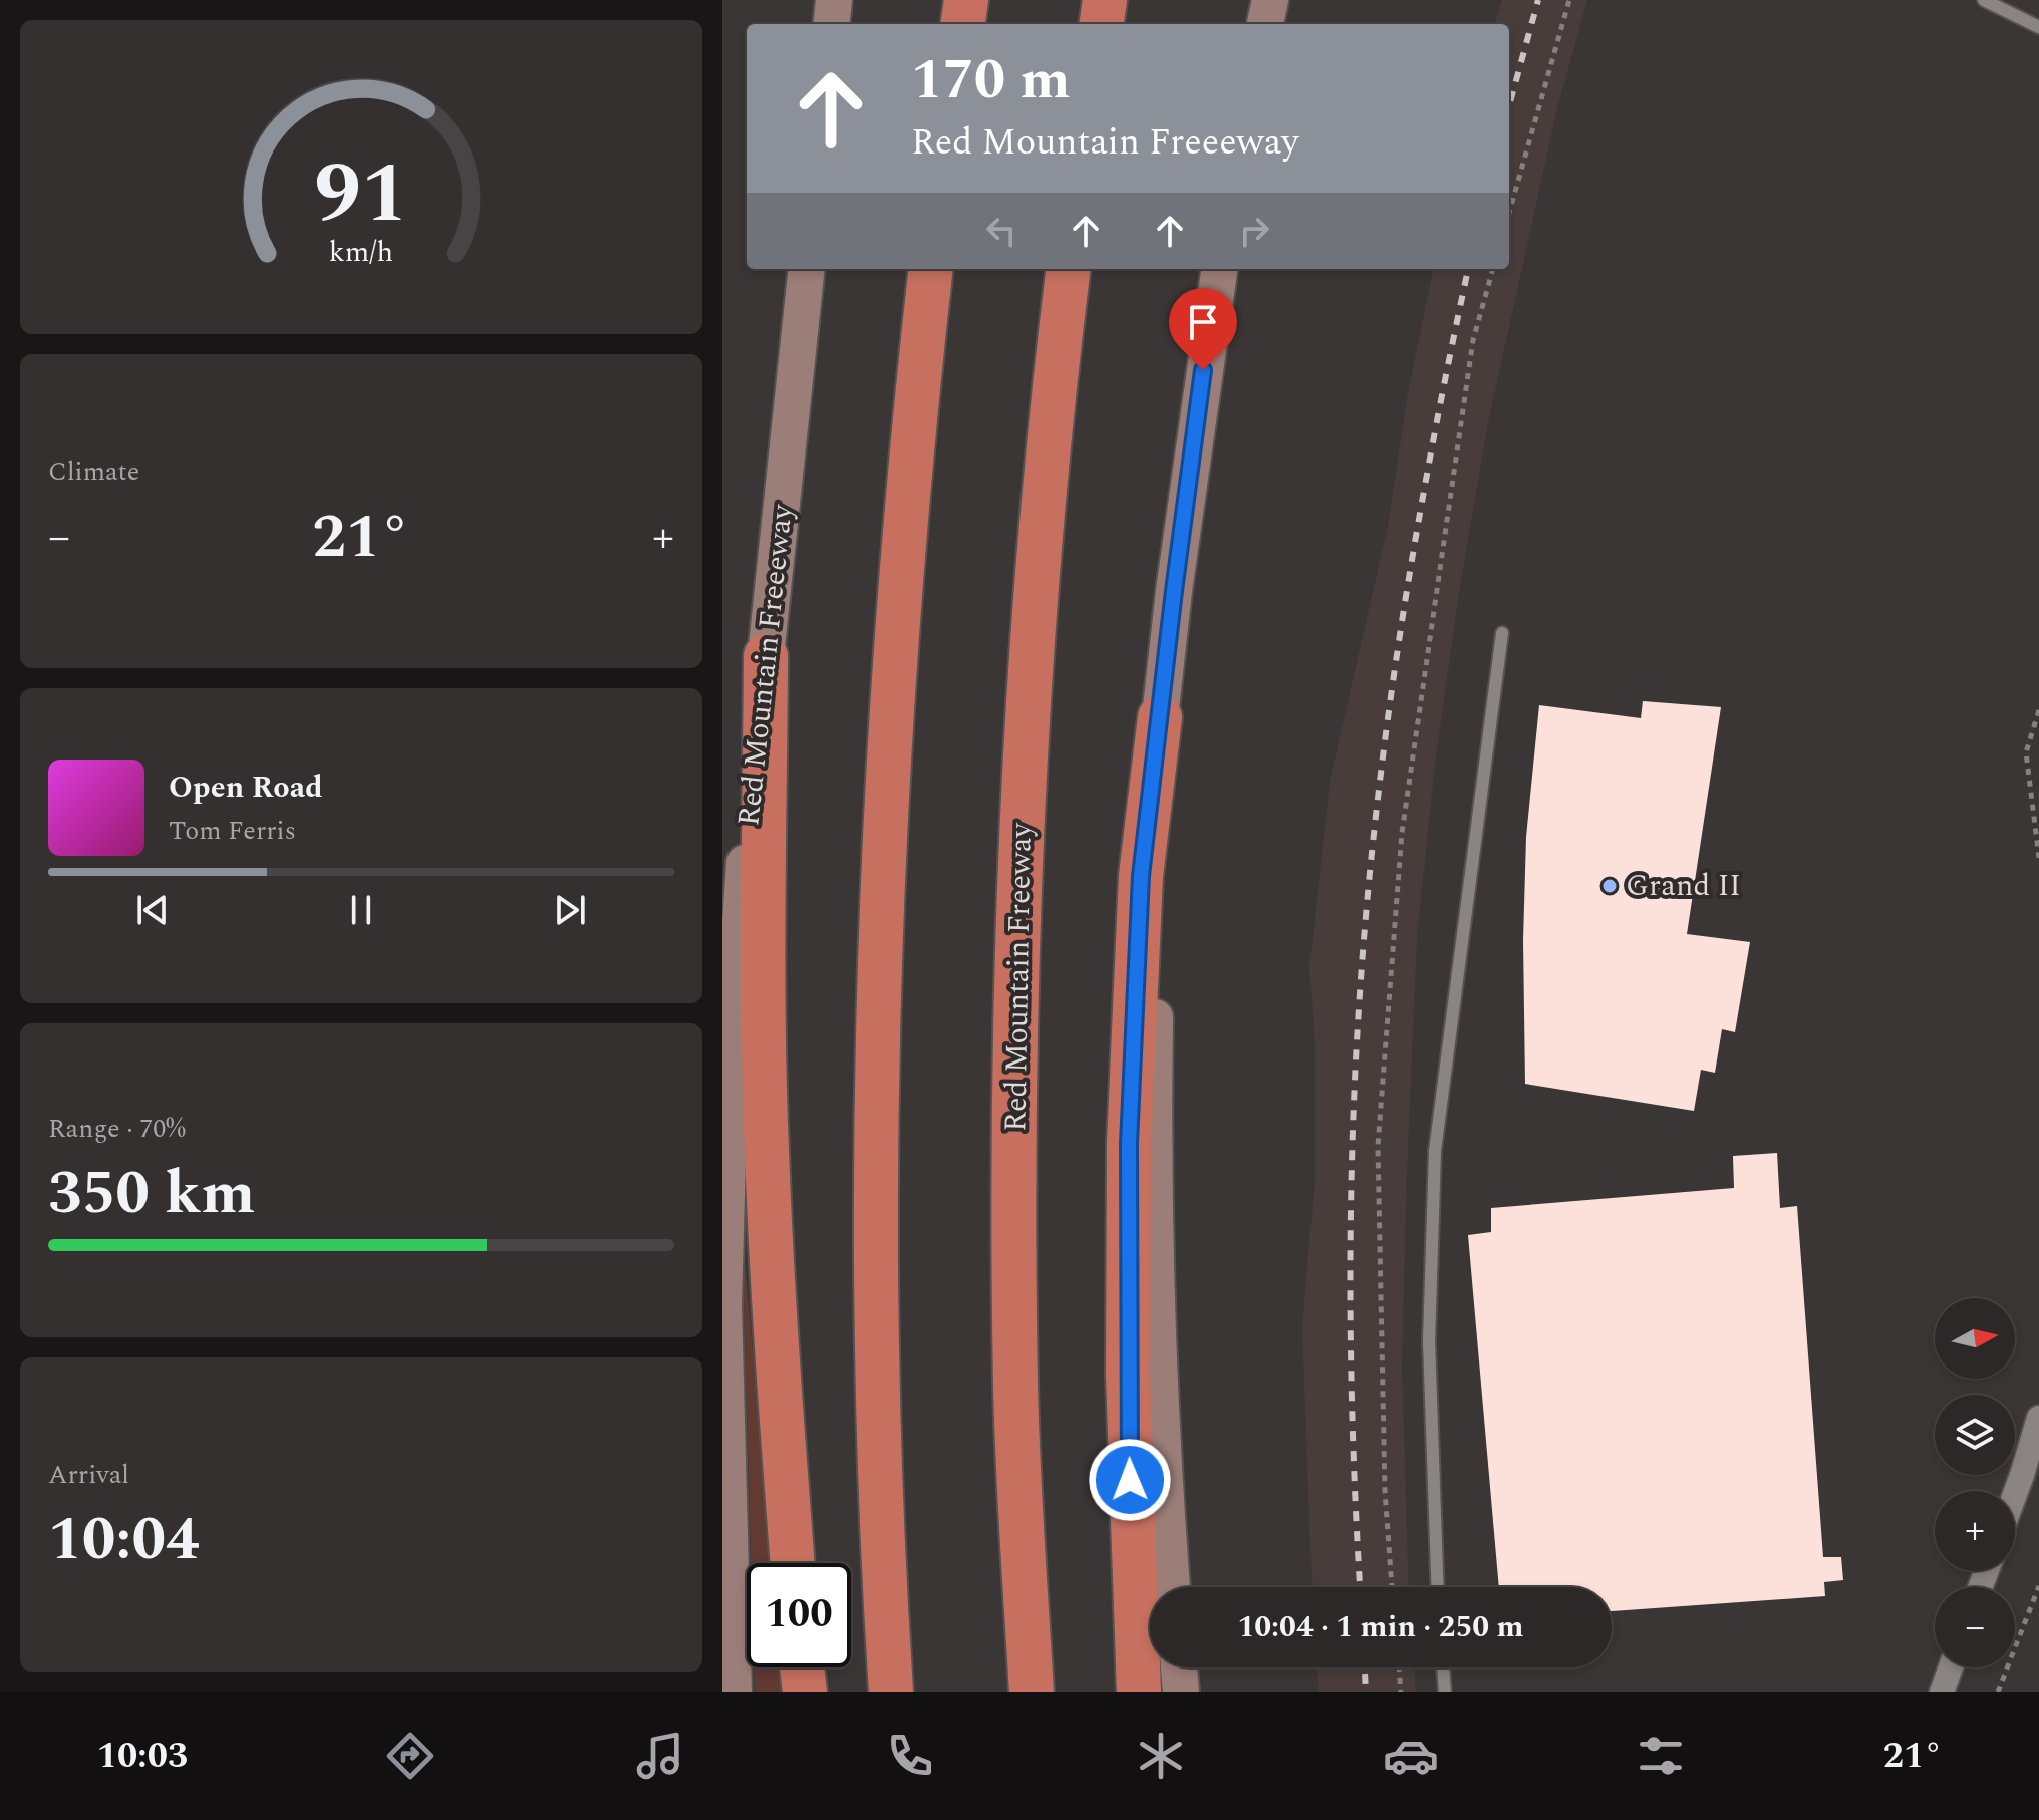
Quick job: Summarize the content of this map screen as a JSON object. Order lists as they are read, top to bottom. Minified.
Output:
{"streets":{"highway":["Red Mountain Freeway"],"street":["Red Mountain Freeeway"]},"places":["Grand II"],"north":"right","page":{"turn":["170 m","Red Mountain Freeeway"],"tile":["Climate",["Range · 70%","350 km"],["Arrival","10:04"]],"heat":["−","21°","+"],"song":["Open Road","Tom Ferris"],"map_buttons":["+","−"],"limit":"100","trip":"10:04 · 1 min · 250 m","tabs":["10:03","21°"],"gauge":["91","km/h"]}}
